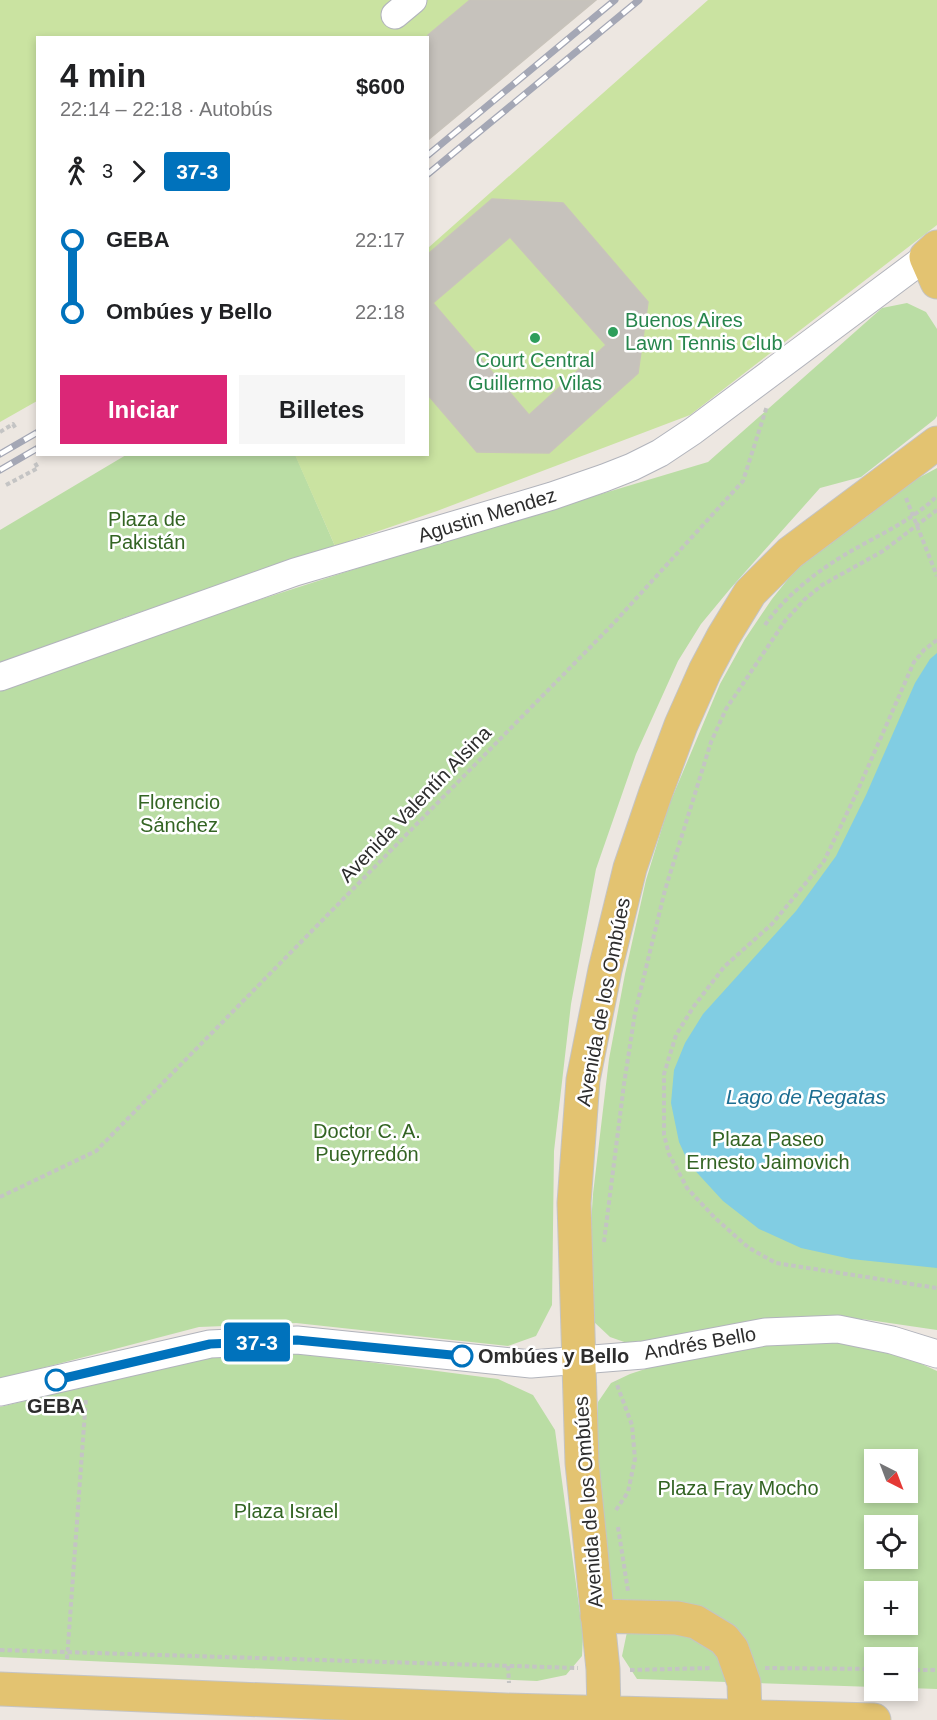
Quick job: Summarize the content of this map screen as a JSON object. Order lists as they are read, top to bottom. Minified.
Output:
{"streets":{"main road":["Avenida de los Ombúes"],"street":["Agustin Mendez","Andrés Bello"],"path":["Avenida Valentín Alsina"]},"crossings":[["Agustin Mendez","Avenida Valentín Alsina"],["Avenida de los Ombúes","Andrés Bello"]],"water":["Lago de Regatas"],"parks":["Plaza de Pakistán","Florencio Sánchez","Doctor C. A. Pueyrredón","Plaza Paseo Ernesto Jaimovich","Plaza Fray Mocho","Plaza Israel"],"places":["Buenos Aires Lawn Tennis Club","Court Central Guillermo Vilas","Ombúes y Bello","GEBA"],"lines":["bus line 37-3"],"north":"bottom right","page":{"on_map":"37-3","heading":["4 min","22:14 – 22:18 · Autobús","$600"],"legs":["3","37-3"],"list":[{"name":"GEBA","value":"22:17"},{"name":"Ombúes y Bello","value":"22:18"}],"buttons":["Iniciar","Billetes"],"map_buttons":["+","−"]}}
